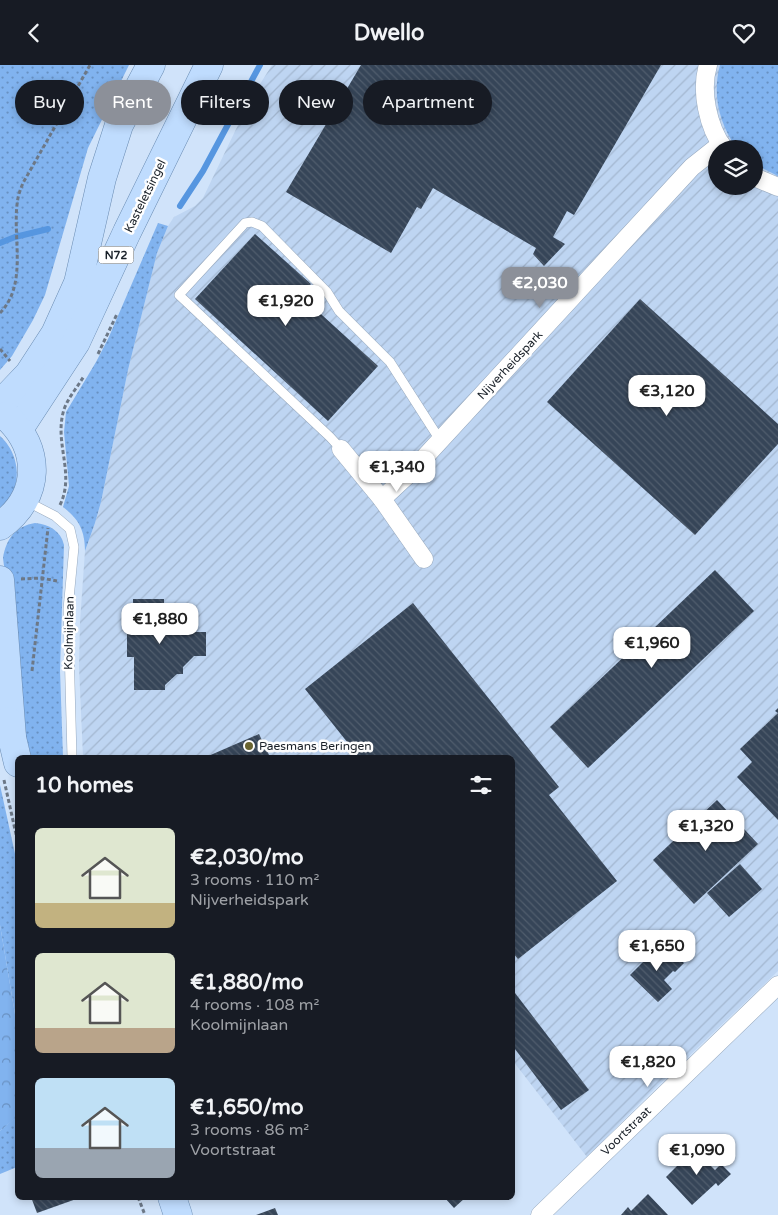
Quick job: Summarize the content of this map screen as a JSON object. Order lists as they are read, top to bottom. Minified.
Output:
{"streets":{"main road":["Kasteletsingel","N72"],"street":["Nijverheidspark","Voortstraat"],"lane":["Koolmijnlaan"]},"crossings":[["Kasteletsingel","N72"],["N72","Koolmijnlaan"]],"places":["Paesmans Beringen"],"page":{"header":"Dwello","chip":["Buy","Rent","Filters","New","Apartment"],"price":["€2,030","€1,920","€3,120","€1,340","€1,880","€1,960","€1,320","€1,650","€1,820","€1,090"],"heading":"10 homes","list":[{"name":"€2,030/mo","note":"3 rooms · 110 m² · Nijverheidspark"},{"name":"€1,880/mo","note":"4 rooms · 108 m² · Koolmijnlaan"},{"name":"€1,650/mo","note":"3 rooms · 86 m² · Voortstraat"}]}}
